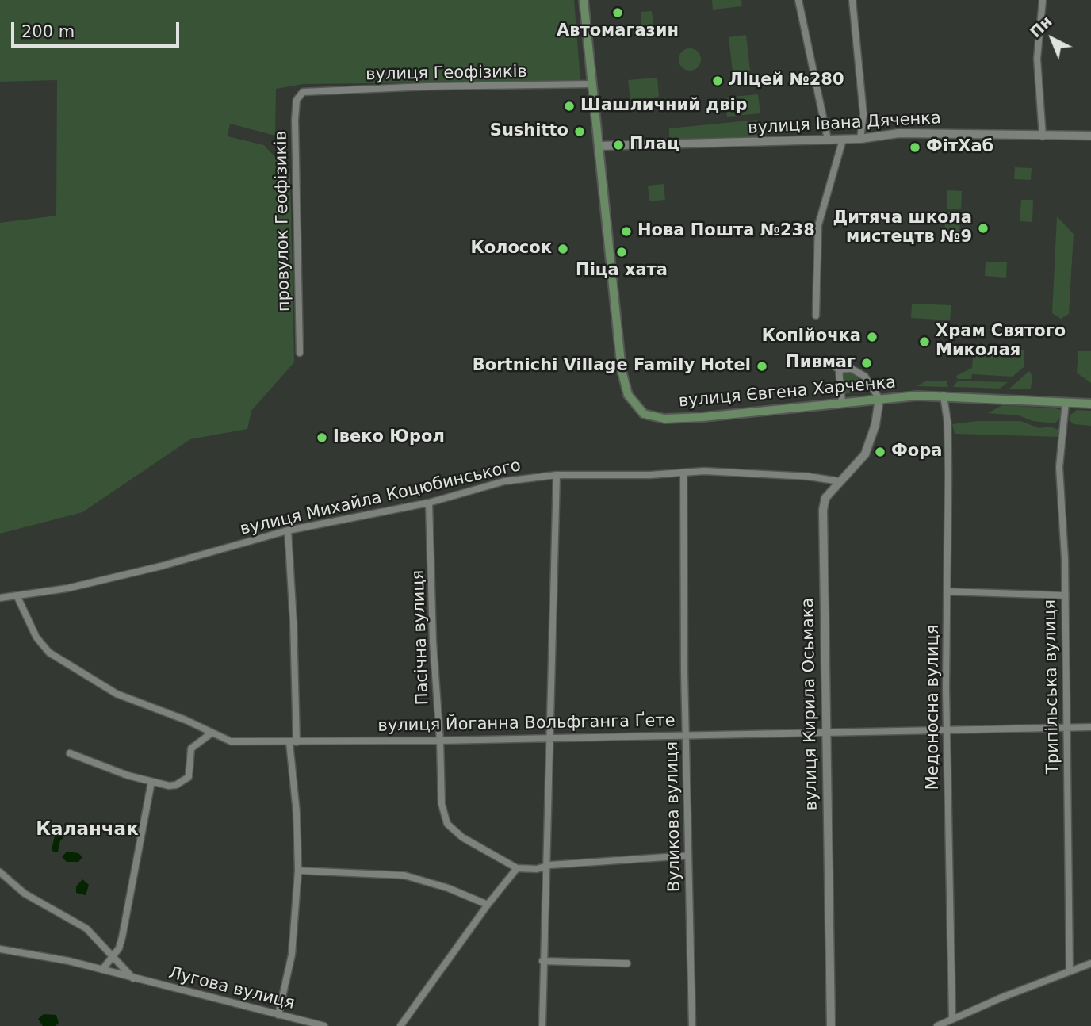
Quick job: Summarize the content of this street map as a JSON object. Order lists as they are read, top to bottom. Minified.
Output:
{"streets":{"main road":["вулиця Євгена Харченка"],"street":["вулиця Геофізиків","вулиця Івана Дяченка","провулок Геофізиків","вулиця Михайла Коцюбинського","Пасічна вулиця","Трипільська вулиця","вулиця Кирила Осьмака","Медоносна вулиця","вулиця Йоганна Вольфганга Ґете","Вуликова вулиця","Лугова вулиця"]},"crossings":[["вулиця Геофізиків","провулок Геофізиків"],["вулиця Геофізиків","вулиця Євгена Харченка"],["вулиця Івана Дяченка","вулиця Євгена Харченка"],["вулиця Євгена Харченка","Трипільська вулиця"],["вулиця Євгена Харченка","вулиця Кирила Осьмака"],["вулиця Євгена Харченка","Медоносна вулиця"],["вулиця Михайла Коцюбинського","Пасічна вулиця"],["вулиця Михайла Коцюбинського","вулиця Кирила Осьмака"],["вулиця Михайла Коцюбинського","вулиця Йоганна Вольфганга Ґете"],["вулиця Михайла Коцюбинського","Вуликова вулиця"],["Пасічна вулиця","вулиця Йоганна Вольфганга Ґете"],["Трипільська вулиця","вулиця Йоганна Вольфганга Ґете"],["вулиця Кирила Осьмака","вулиця Йоганна Вольфганга Ґете"],["Медоносна вулиця","вулиця Йоганна Вольфганга Ґете"],["вулиця Йоганна Вольфганга Ґете","Вуликова вулиця"]],"districts":["Каланчак"],"places":["Автомагазин","Ліцей №280","Шашличний двір","Sushitto","Плац","ФітХаб","Дитяча школа мистецтв №9","Нова Пошта №238","Колосок","Піца хата","Копійочка","Храм Святого Миколая","Пивмаг","Bortnichi Village Family Hotel","Івеко Юрол","Фора"],"scale_bar":"200 m","north":"top left"}
